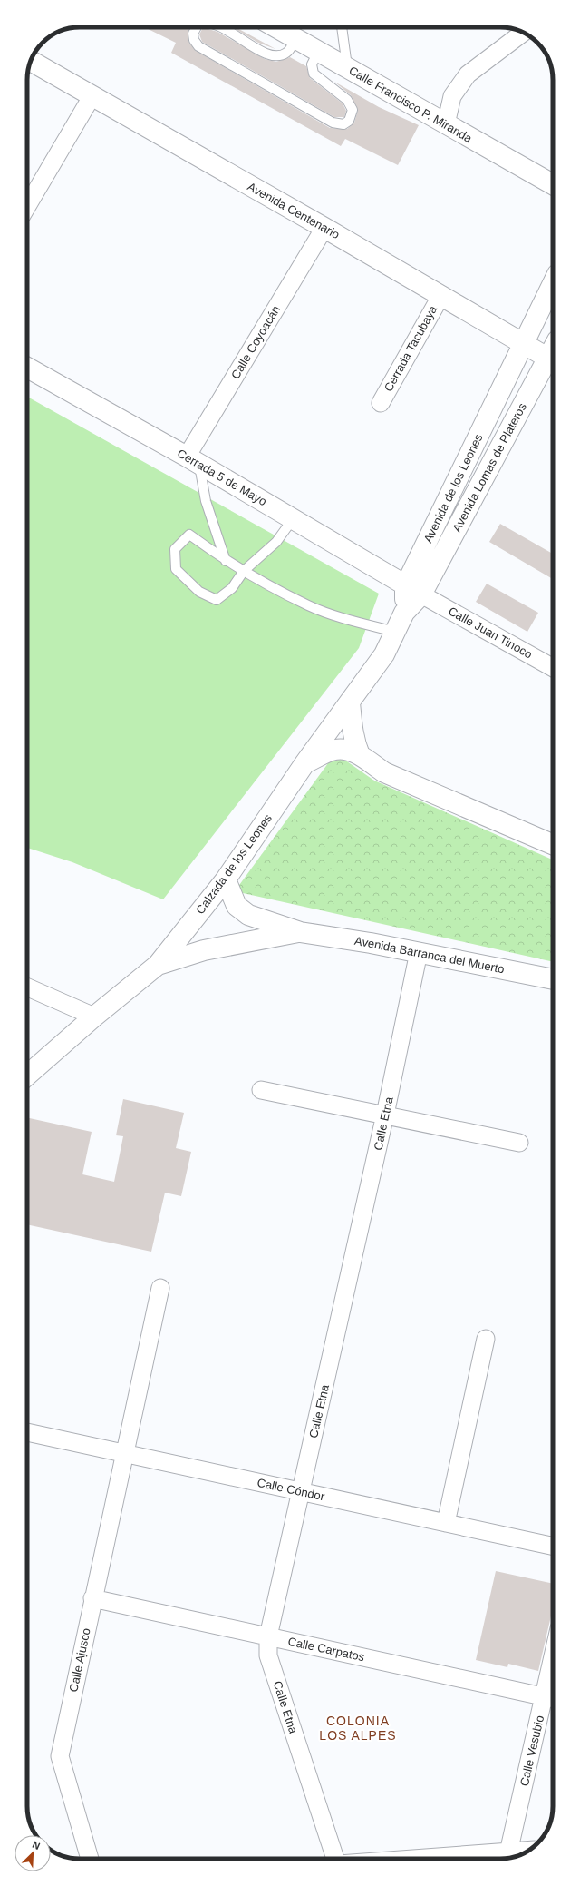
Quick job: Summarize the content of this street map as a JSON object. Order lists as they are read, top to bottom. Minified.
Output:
{"streets":{"main road":["Calle Francisco P. Miranda","Avenida Centenario","Avenida Lomas de Plateros","Cerrada 5 de Mayo","Avenida de los Leones","Calzada de los Leones","Avenida Barranca del Muerto"],"street":["Calle Coyoacán","Cerrada Tacubaya","Calle Juan Tinoco","Calle Etna","Calle Cóndor","Calle Carpatos","Calle Ajusco","Calle Vesubio"]},"crossings":[["Avenida Centenario","Calle Coyoacán"],["Avenida Centenario","Cerrada Tacubaya"],["Avenida Centenario","Avenida Lomas de Plateros"],["Avenida Centenario","Avenida de los Leones"],["Calle Coyoacán","Cerrada 5 de Mayo"],["Avenida Lomas de Plateros","Cerrada 5 de Mayo"],["Avenida Lomas de Plateros","Avenida de los Leones"],["Avenida Lomas de Plateros","Calle Juan Tinoco"],["Cerrada 5 de Mayo","Avenida de los Leones"],["Cerrada 5 de Mayo","Calle Juan Tinoco"],["Avenida de los Leones","Calle Juan Tinoco"],["Avenida de los Leones","Calzada de los Leones"],["Calzada de los Leones","Avenida Barranca del Muerto"],["Avenida Barranca del Muerto","Calle Etna"],["Calle Etna","Calle Cóndor"],["Calle Etna","Calle Carpatos"],["Calle Cóndor","Calle Ajusco"],["Calle Carpatos","Calle Ajusco"],["Calle Carpatos","Calle Vesubio"]],"districts":["COLONIA LOS ALPES"],"north":"top right"}
